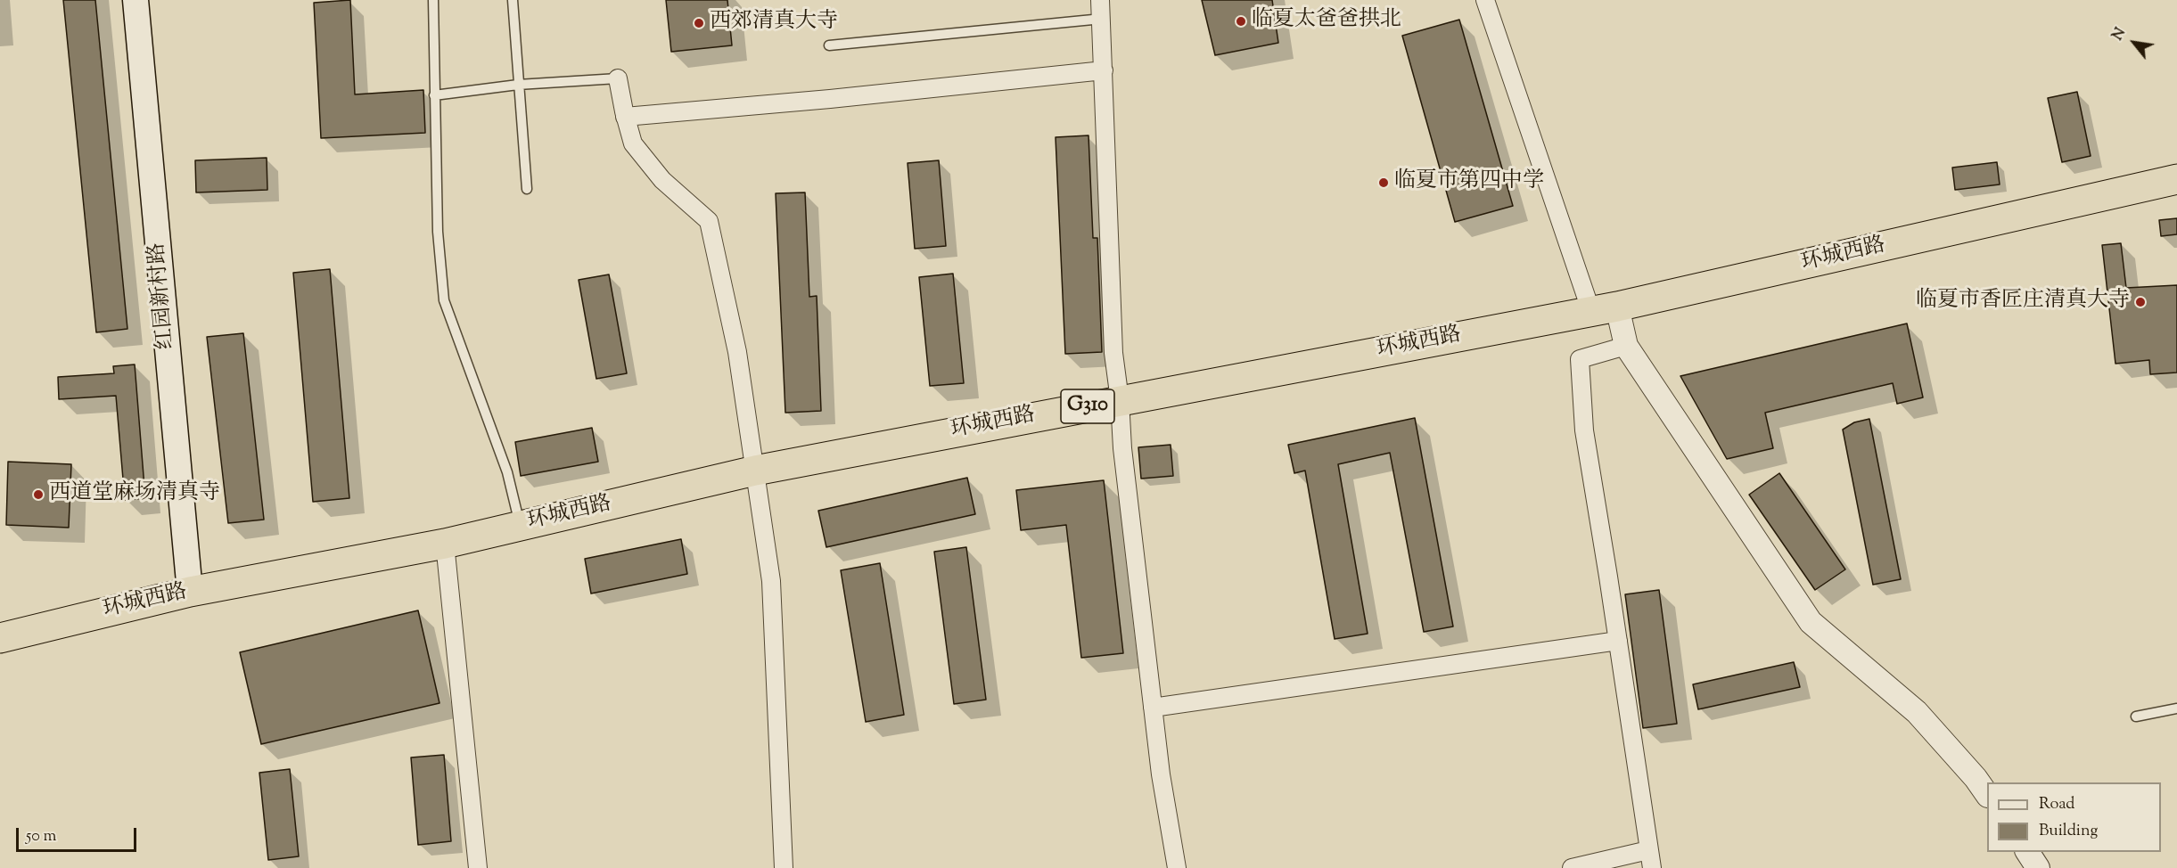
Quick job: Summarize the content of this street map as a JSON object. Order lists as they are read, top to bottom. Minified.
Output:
{"streets":{"highway":["环城西路","G310"],"main road":["红园新村路"]},"crossings":[["环城西路","红园新村路"]],"places":["临夏太爸爸拱北","西郊清真大寺","临夏市第四中学","临夏市香匠庄清真大寺","西道堂麻场清真寺"],"legend":["Road","Building"],"scale_bar":"50 m","north":"top left"}
